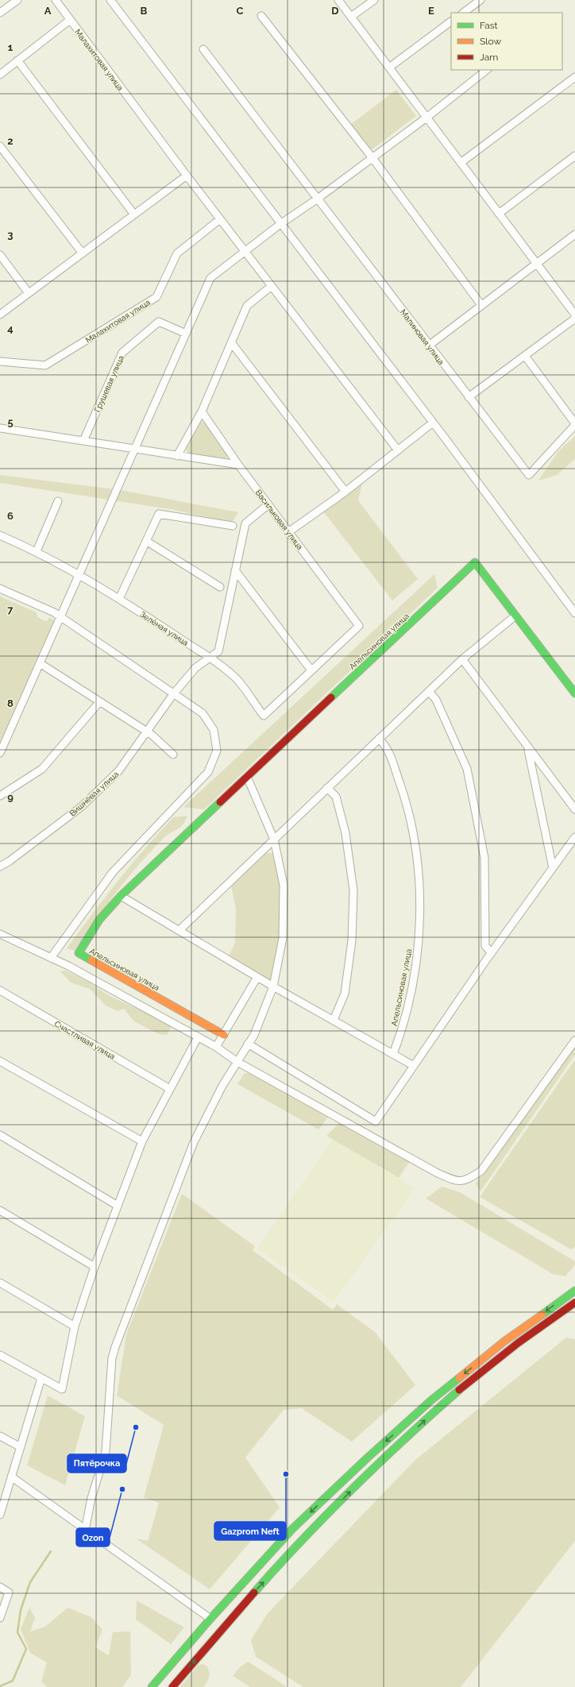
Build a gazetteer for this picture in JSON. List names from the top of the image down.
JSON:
{
  "streets": {
    "main road": ["Апельсиновая улица"],
    "street": [
      "Малахитовая улица",
      "Малиновая улица",
      "Грушевая улица",
      "Васильковая улица",
      "Зелёная улица",
      "Вишнёвая улица",
      "Счастливая улица"
    ]
  },
  "crossings": [
    ["Васильковая улица", "Вишнёвая улица"],
    ["Зелёная улица", "Вишнёвая улица"]
  ],
  "places": ["Пятёрочка", "Gazprom Neft", "Ozon"],
  "legend": ["Fast", "Slow", "Jam"],
  "grid": {
    "columns": [
      "A",
      "B",
      "C",
      "D",
      "E"
    ],
    "rows": [
      "1",
      "2",
      "3",
      "4",
      "5",
      "6",
      "7",
      "8",
      "9"
    ]
  }
}
